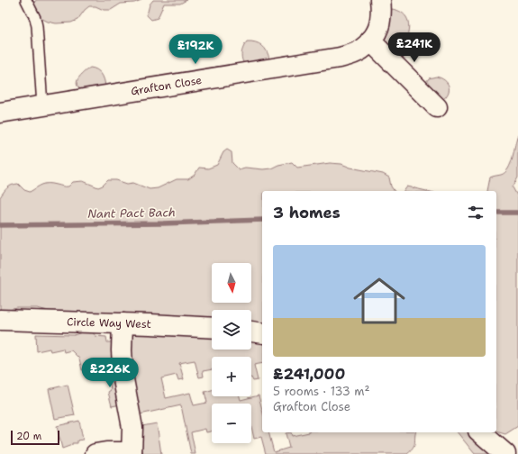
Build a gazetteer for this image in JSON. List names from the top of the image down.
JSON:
{
  "streets": {
    "street": ["Grafton Close", "Circle Way West"]
  },
  "water": ["Nant Pact Bach"],
  "scale_bar": "20 m",
  "north": "bottom",
  "page": {
    "price": ["£241K", "£192K", "£226K"],
    "heading": "3 homes",
    "list": [
      {
        "name": "£241,000",
        "note": "5 rooms · 133 m² · Grafton Close"
      }
    ],
    "map_buttons": ["+", "−"],
    "scale": "20 m"
  }
}
